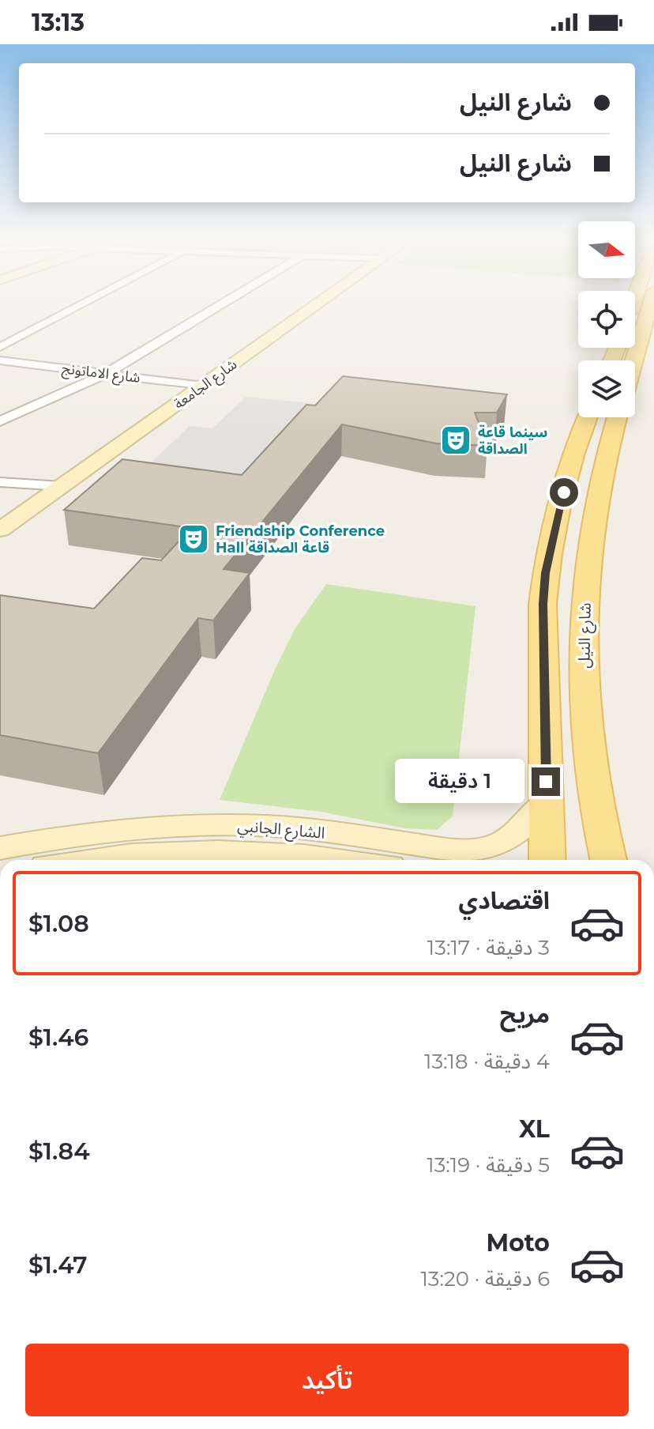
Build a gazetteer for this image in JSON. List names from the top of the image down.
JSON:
{
  "streets": {
    "main road": ["شارع الجامعة", "شارع النيل", "الشارع الجانبي"],
    "street": ["شارع الاماتونج"]
  },
  "crossings": [
    ["شارع الاماتونج", "شارع الجامعة"],
    ["شارع النيل", "الشارع الجانبي"]
  ],
  "places": {
    "theatre": ["سينما قاعة الصداقة", "Friendship Conference Hall قاعة الصداقة"]
  },
  "north": "right",
  "page": {
    "status": "13:13",
    "banner": ["شارع النيل", "شارع النيل"],
    "bubble": "1 دقيقة",
    "list": [
      {
        "name": "اقتصادي",
        "note": "3 دقيقة · 13:17",
        "value": "$1.08"
      },
      {
        "name": "مريح",
        "note": "4 دقيقة · 13:18",
        "value": "$1.46"
      },
      {
        "name": "XL",
        "note": "5 دقيقة · 13:19",
        "value": "$1.84"
      },
      {
        "name": "Moto",
        "note": "6 دقيقة · 13:20",
        "value": "$1.47"
      }
    ],
    "buttons": "تأكيد"
  }
}
